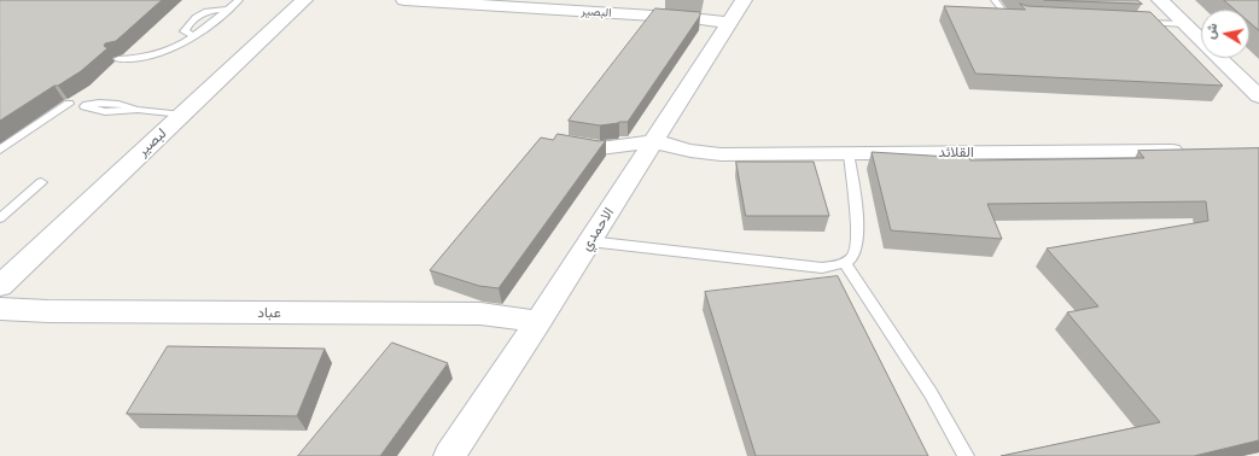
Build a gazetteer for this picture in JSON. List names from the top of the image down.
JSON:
{
  "streets": {
    "street": [
      "البصير",
      "لبصير",
      "القلائد",
      "الاحمدي",
      "عباد"
    ]
  },
  "crossings": [
    ["البصير", "الاحمدي"],
    ["القلائد", "الاحمدي"],
    ["الاحمدي", "عباد"]
  ],
  "north": "left"
}
